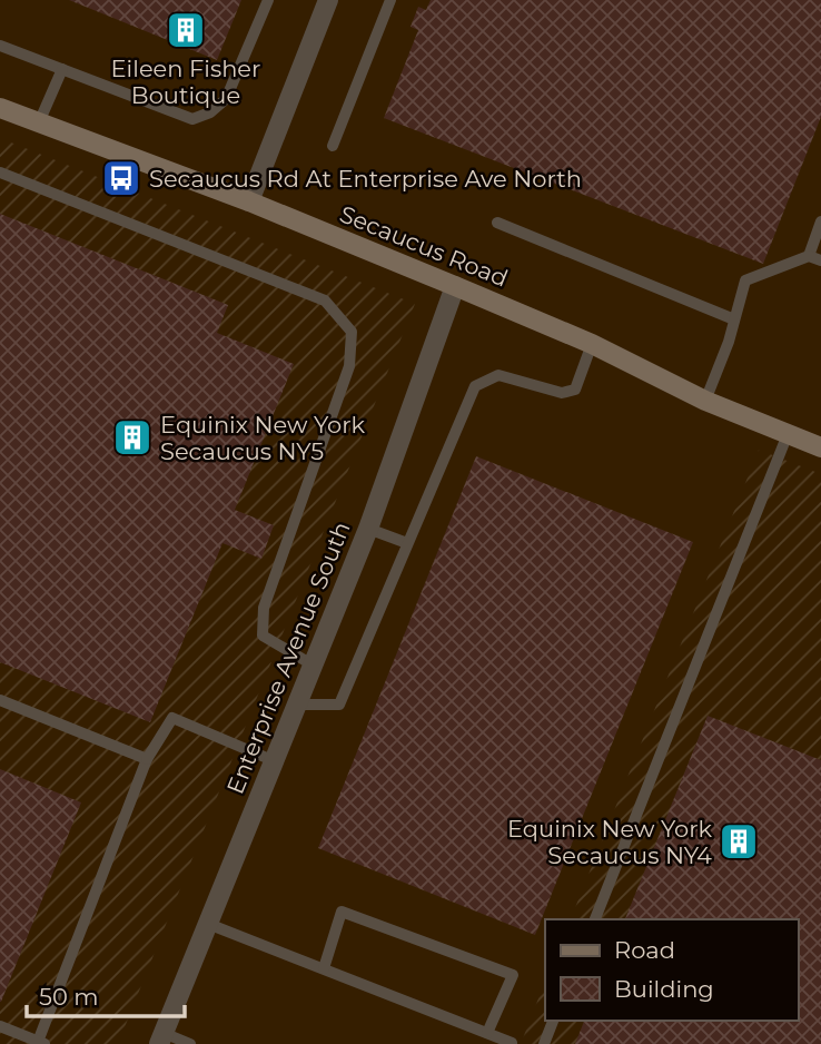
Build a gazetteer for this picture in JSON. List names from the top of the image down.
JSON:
{
  "streets": {
    "main road": ["Secaucus Road"],
    "street": ["Enterprise Avenue South"]
  },
  "crossings": [
    ["Secaucus Road", "Enterprise Avenue South"]
  ],
  "places": {
    "building": ["Eileen Fisher Boutique", "Equinix New York Secaucus NY5", "Equinix New York Secaucus NY4"],
    "bus stop": ["Secaucus Rd At Enterprise Ave North"]
  },
  "legend": ["Road", "Building"],
  "scale_bar": "50 m"
}
